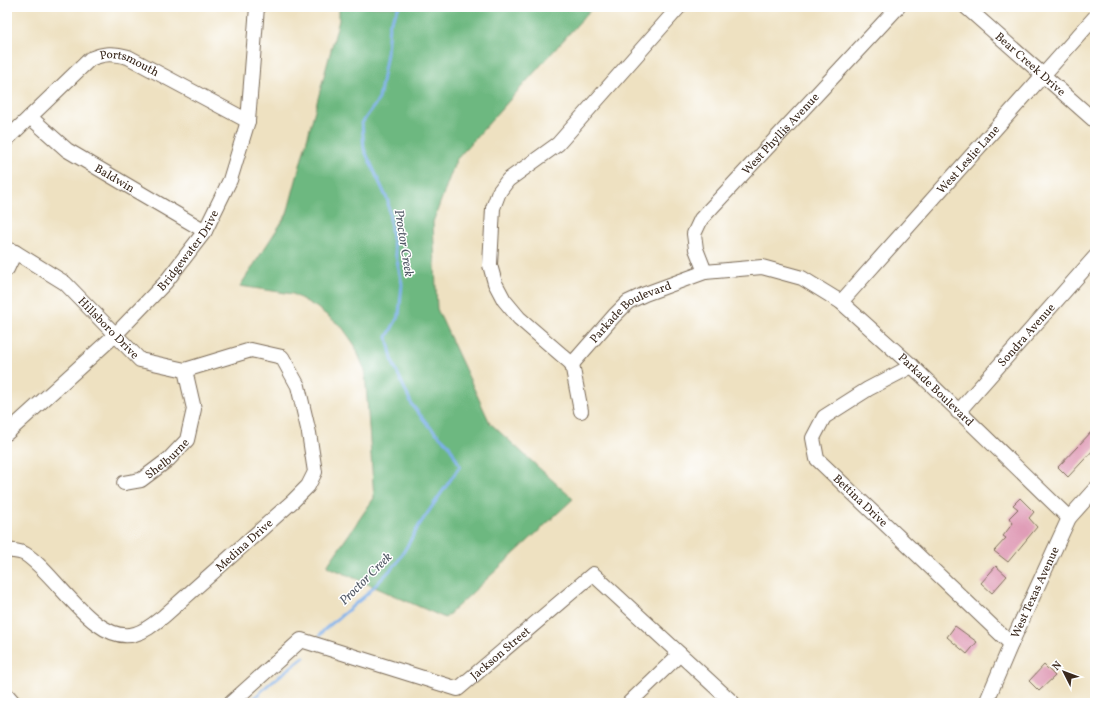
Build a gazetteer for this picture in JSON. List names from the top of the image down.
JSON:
{
  "streets": {
    "street": [
      "Bear Creek Drive",
      "Portsmouth",
      "West Phyllis Avenue",
      "West Leslie Lane",
      "Baldwin",
      "Bridgewater Drive",
      "Parkade Boulevard",
      "Hillsboro Drive",
      "Sondra Avenue",
      "Shelburne",
      "Bettina Drive",
      "Medina Drive",
      "West Texas Avenue",
      "Jackson Street"
    ]
  },
  "crossings": [
    ["Bear Creek Drive", "West Leslie Lane"],
    ["Portsmouth", "Baldwin"],
    ["Portsmouth", "Bridgewater Drive"],
    ["West Phyllis Avenue", "Parkade Boulevard"],
    ["West Leslie Lane", "Parkade Boulevard"],
    ["Baldwin", "Bridgewater Drive"],
    ["Bridgewater Drive", "Hillsboro Drive"],
    ["Parkade Boulevard", "Sondra Avenue"],
    ["Parkade Boulevard", "Bettina Drive"],
    ["Parkade Boulevard", "West Texas Avenue"],
    ["Hillsboro Drive", "Shelburne"],
    ["Hillsboro Drive", "Medina Drive"],
    ["Bettina Drive", "West Texas Avenue"]
  ],
  "water": ["Proctor Creek"],
  "north": "top left"
}
